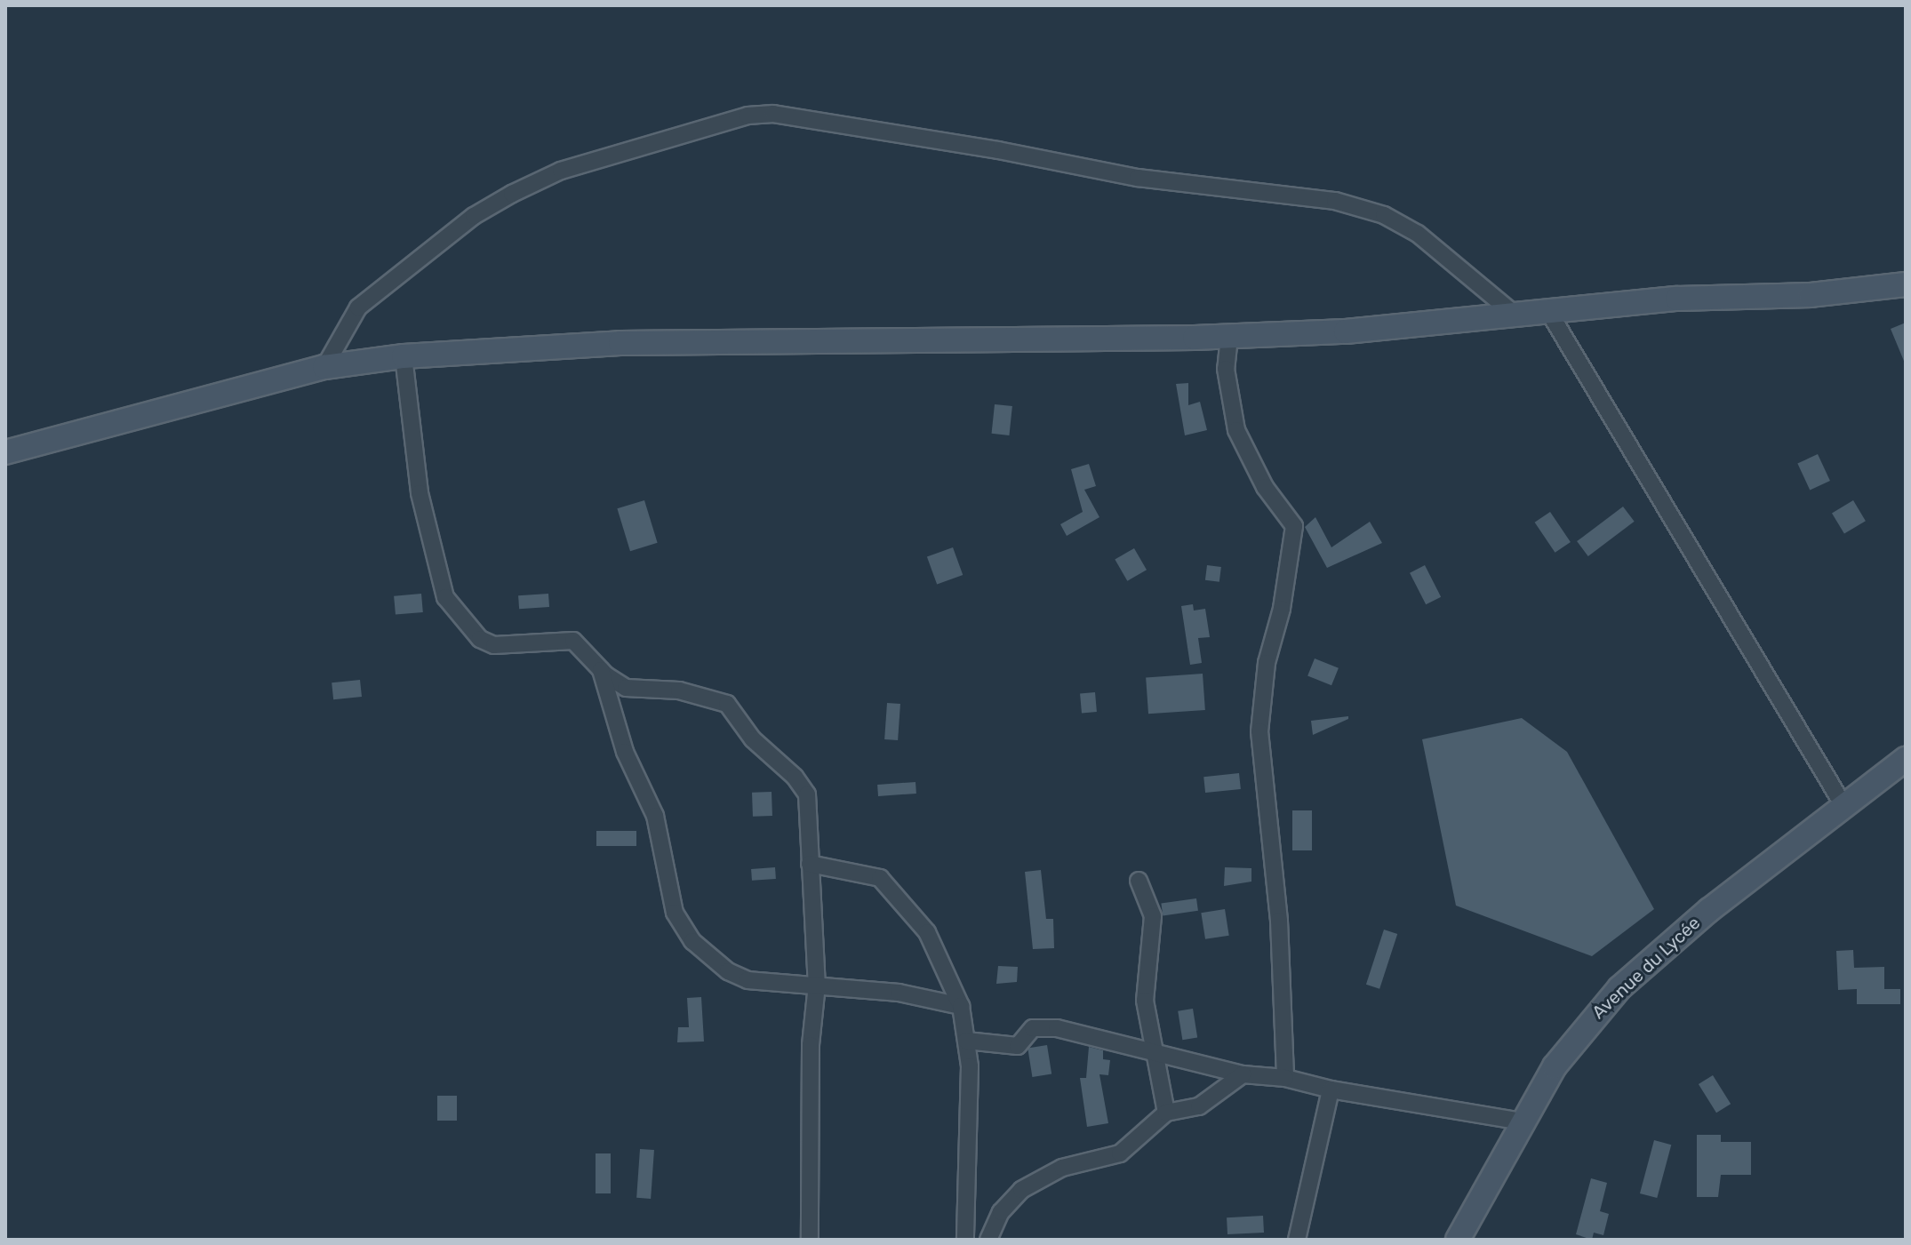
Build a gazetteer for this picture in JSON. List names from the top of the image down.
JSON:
{
  "streets": {
    "main road": ["Avenue du Lycée"]
  }
}
